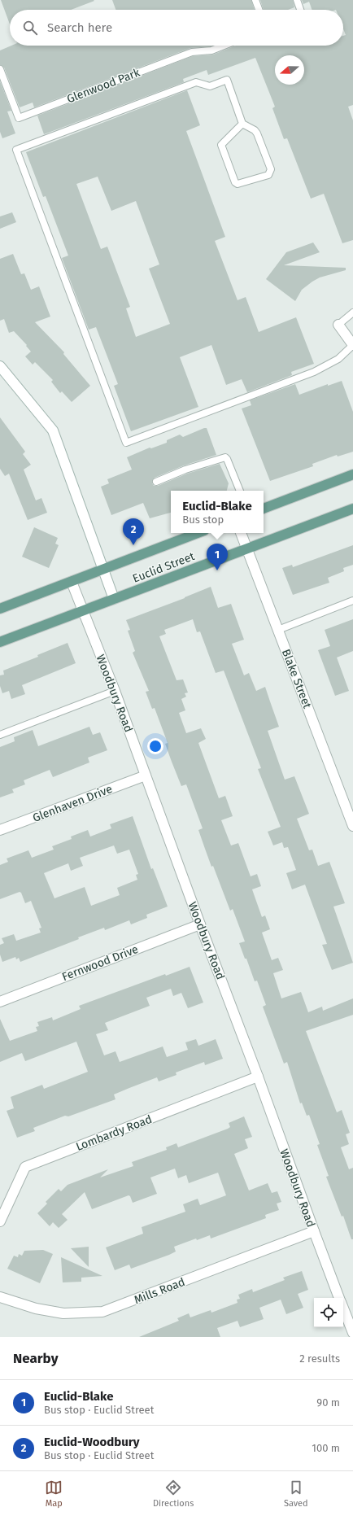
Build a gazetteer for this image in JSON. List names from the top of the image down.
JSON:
{
  "streets": {
    "main road": ["Euclid Street"],
    "street": [
      "Blake Street",
      "Woodbury Road",
      "Glenhaven Drive",
      "Fernwood Drive",
      "Lombardy Road",
      "Mills Road"
    ],
    "lane": ["Glenwood Park"]
  },
  "crossings": [
    ["Euclid Street", "Blake Street"],
    ["Euclid Street", "Woodbury Road"],
    ["Woodbury Road", "Glenhaven Drive"],
    ["Woodbury Road", "Fernwood Drive"],
    ["Woodbury Road", "Lombardy Road"],
    ["Woodbury Road", "Mills Road"]
  ],
  "north": "left",
  "page": {
    "search": "Search here",
    "popup": ["Euclid-Blake", "Bus stop"],
    "pins": ["2", "1"],
    "heading": ["Nearby", "2 results"],
    "list": [
      {
        "mark": "1",
        "name": "Euclid-Blake",
        "note": "Bus stop · Euclid Street",
        "value": "90 m"
      },
      {
        "mark": "2",
        "name": "Euclid-Woodbury",
        "note": "Bus stop · Euclid Street",
        "value": "100 m"
      }
    ],
    "nav": ["Map", "Directions", "Saved"]
  }
}
